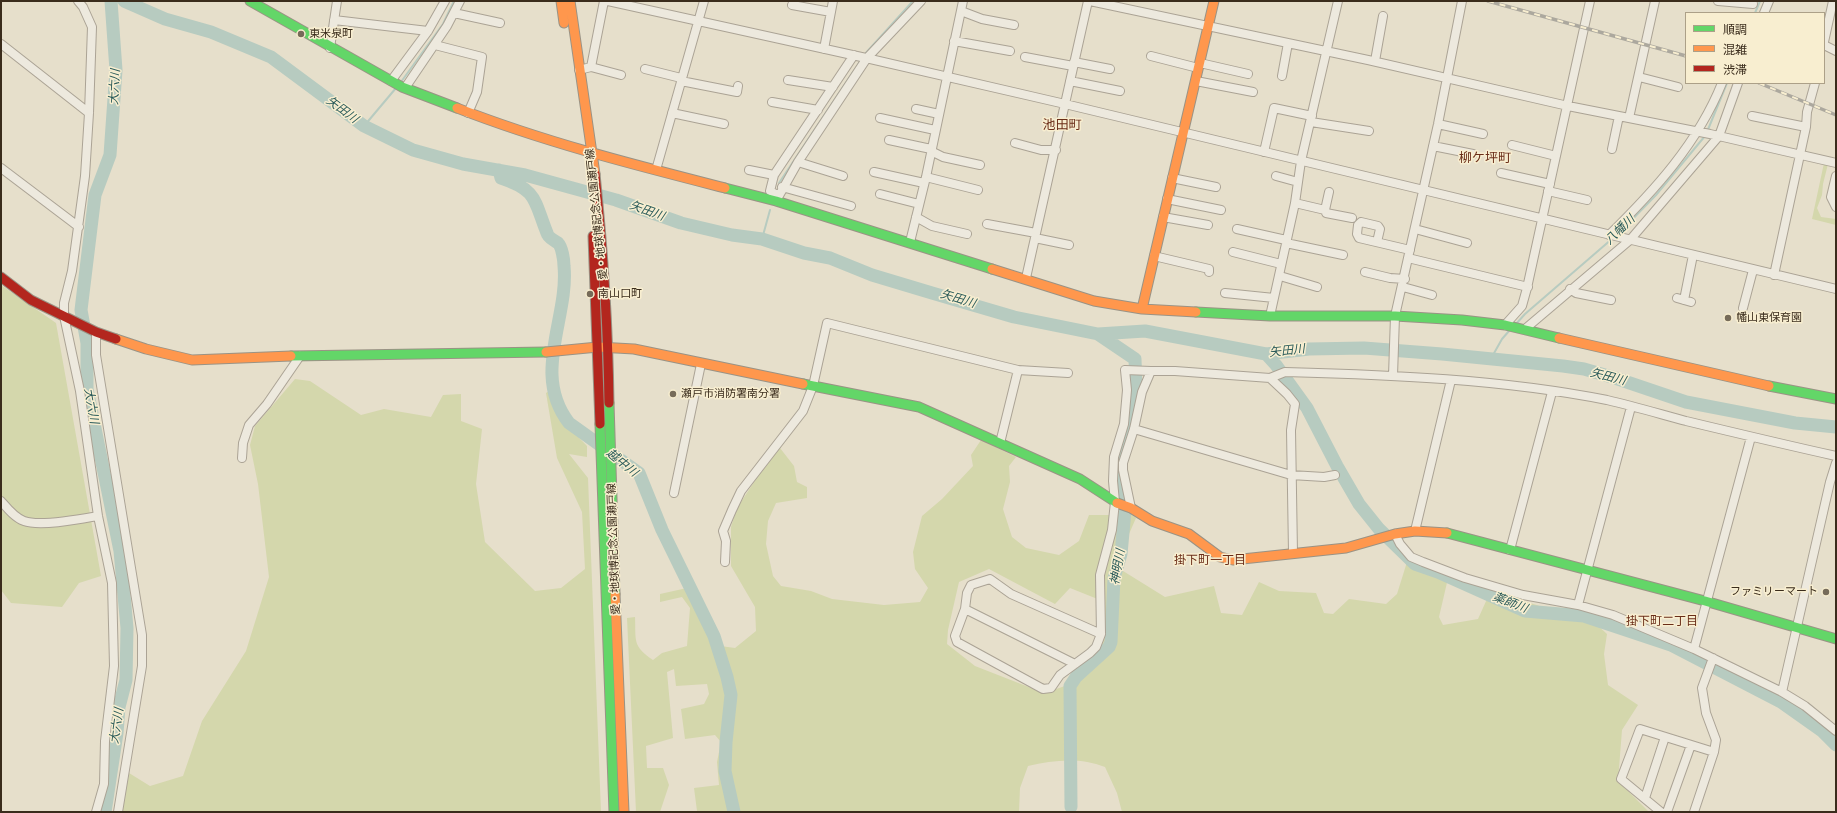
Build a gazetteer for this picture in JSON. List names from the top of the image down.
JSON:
{
  "streets": {
    "street": ["愛・地球博記念公園瀬戸線"]
  },
  "districts": [
    "池田町",
    "柳ケ坪町",
    "掛下町一丁目",
    "掛下町二丁目"
  ],
  "water": [
    "大六川",
    "矢田川",
    "八幡川",
    "越中川",
    "神明川",
    "薬師川"
  ],
  "places": [
    "東米泉町",
    "南山口町",
    "幡山東保育園",
    "瀬戸市消防署南分署",
    "ファミリーマート"
  ],
  "legend": ["順調", "混雑", "渋滞"]
}
